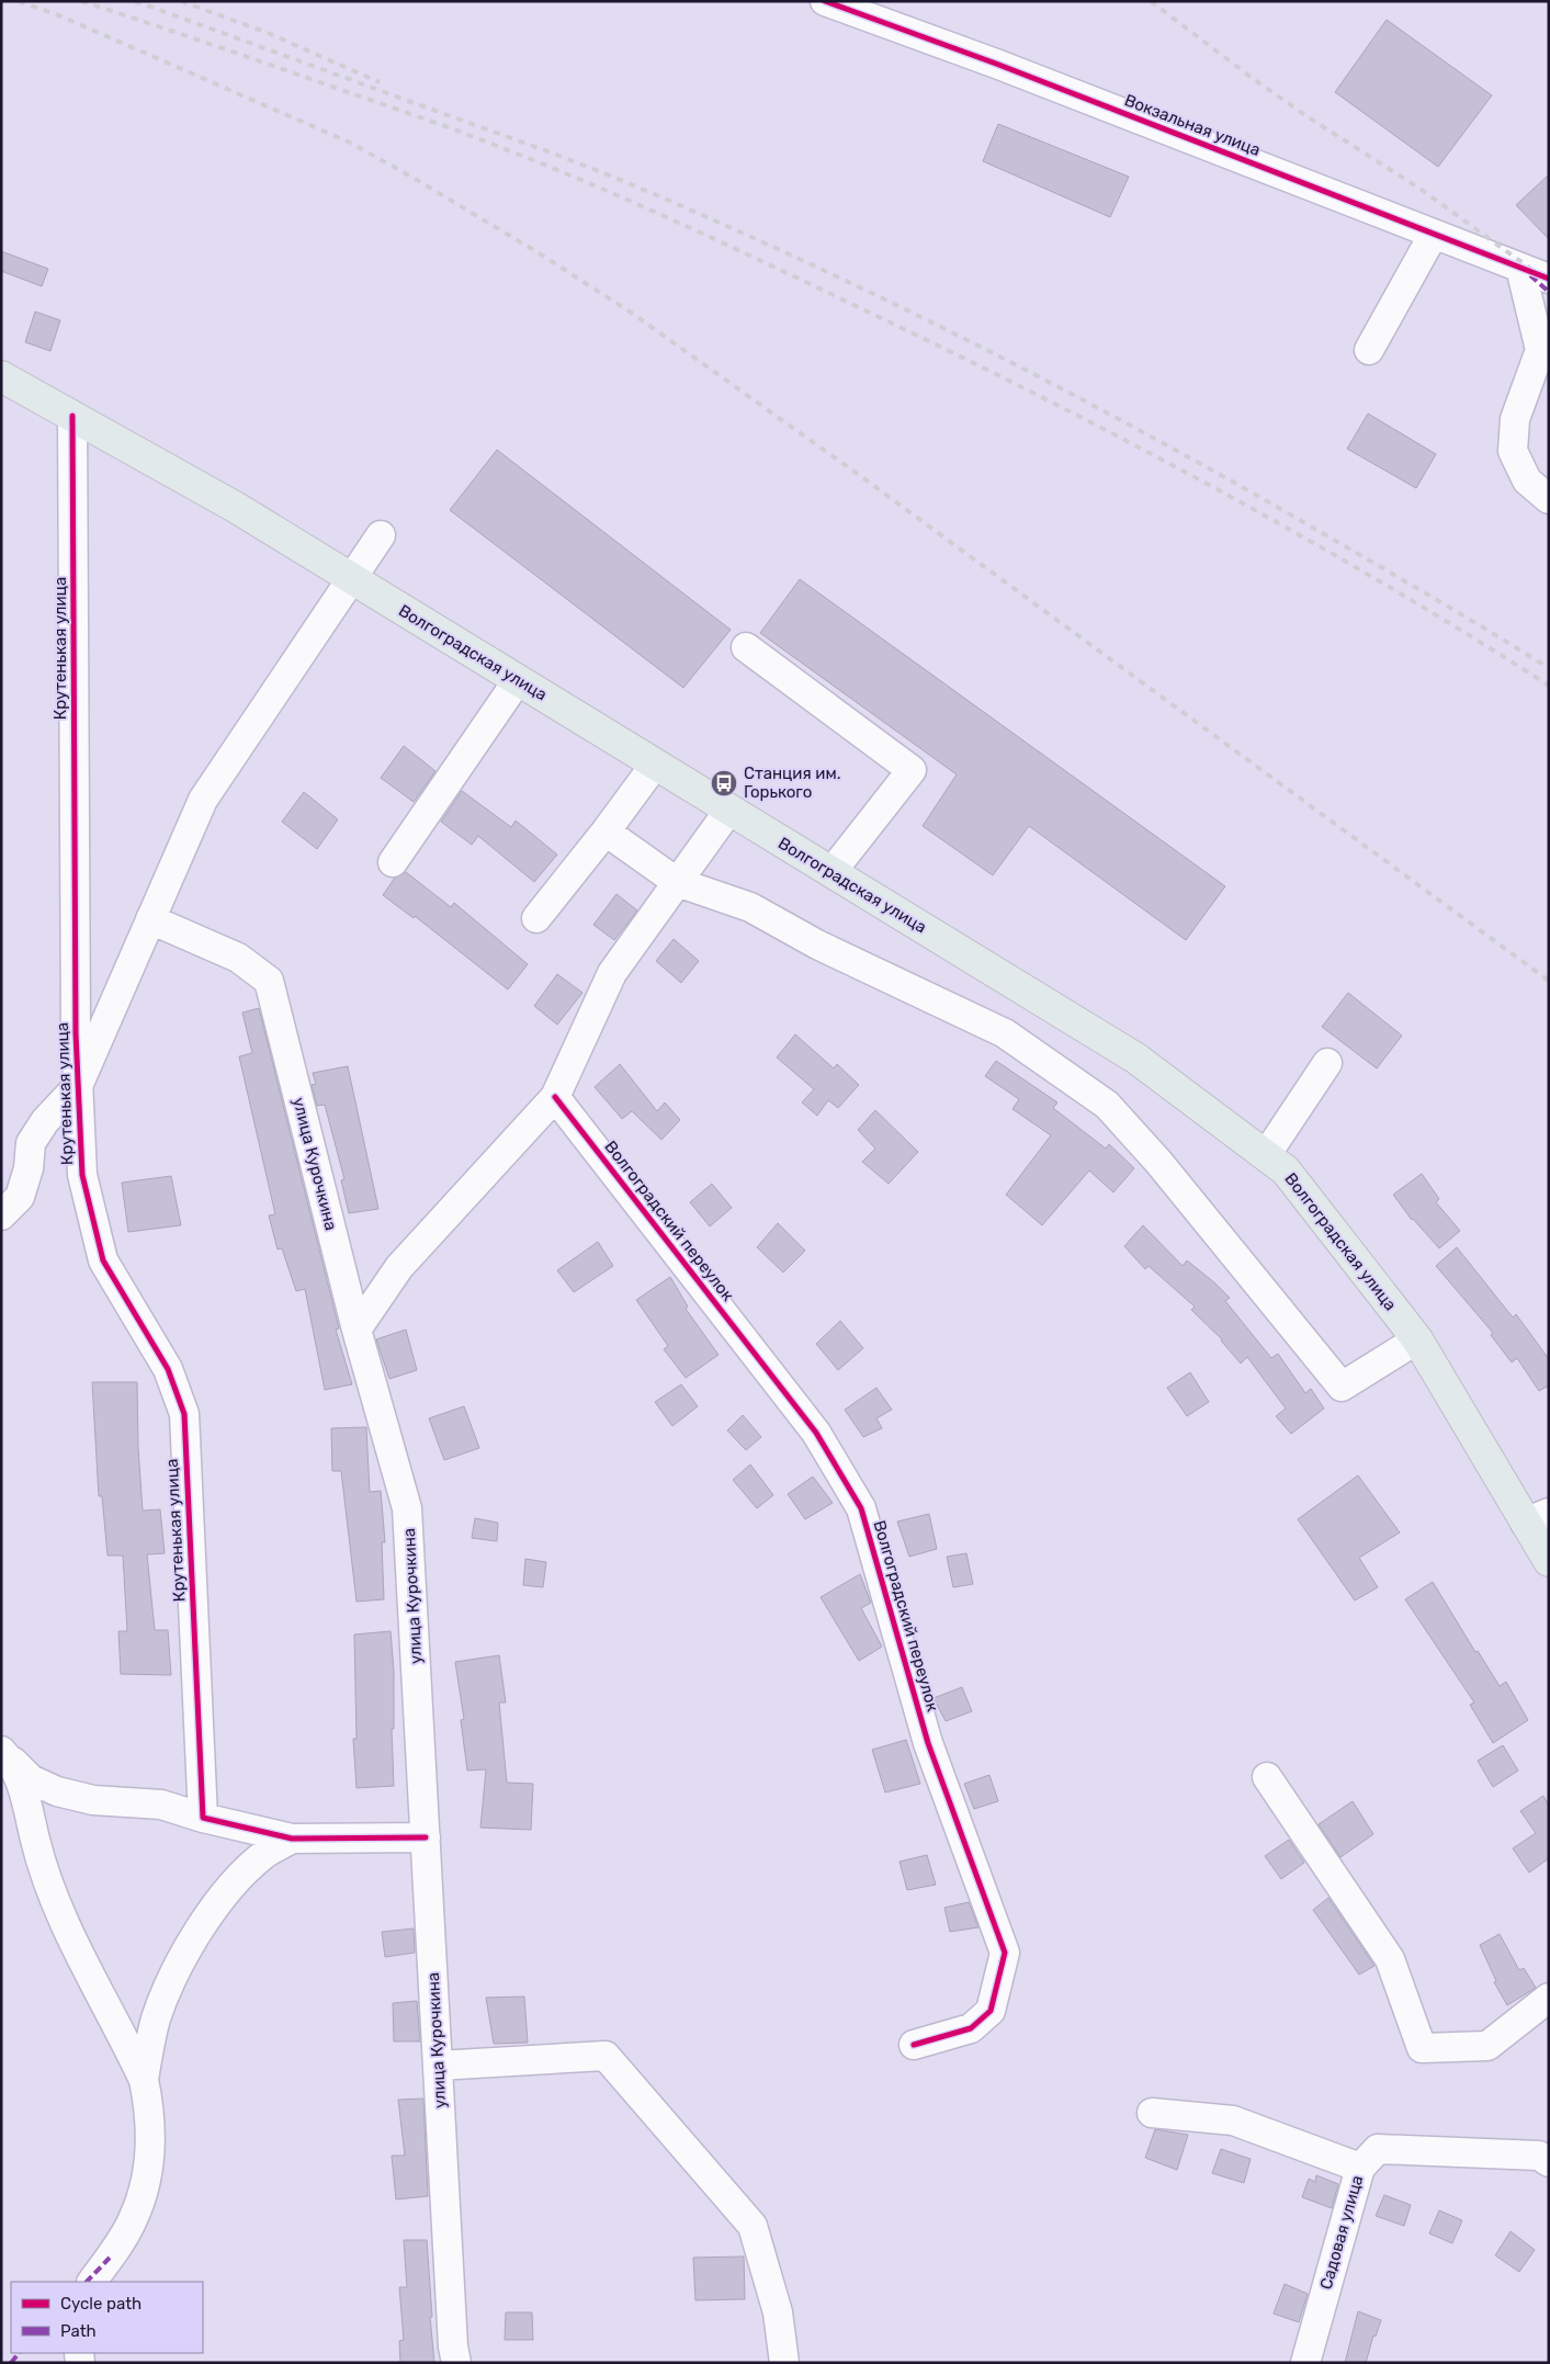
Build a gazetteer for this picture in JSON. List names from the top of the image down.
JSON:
{
  "streets": {
    "main road": ["Волгоградская улица"],
    "street": [
      "Вокзальная улица",
      "Крутенькая улица",
      "улица Курочкина",
      "Волгоградский переулок",
      "Садовая улица"
    ]
  },
  "crossings": [
    ["Крутенькая улица", "Волгоградская улица"]
  ],
  "places": {
    "bus stop": ["Станция им. Горького"]
  },
  "legend": ["Cycle path", "Path"]
}
